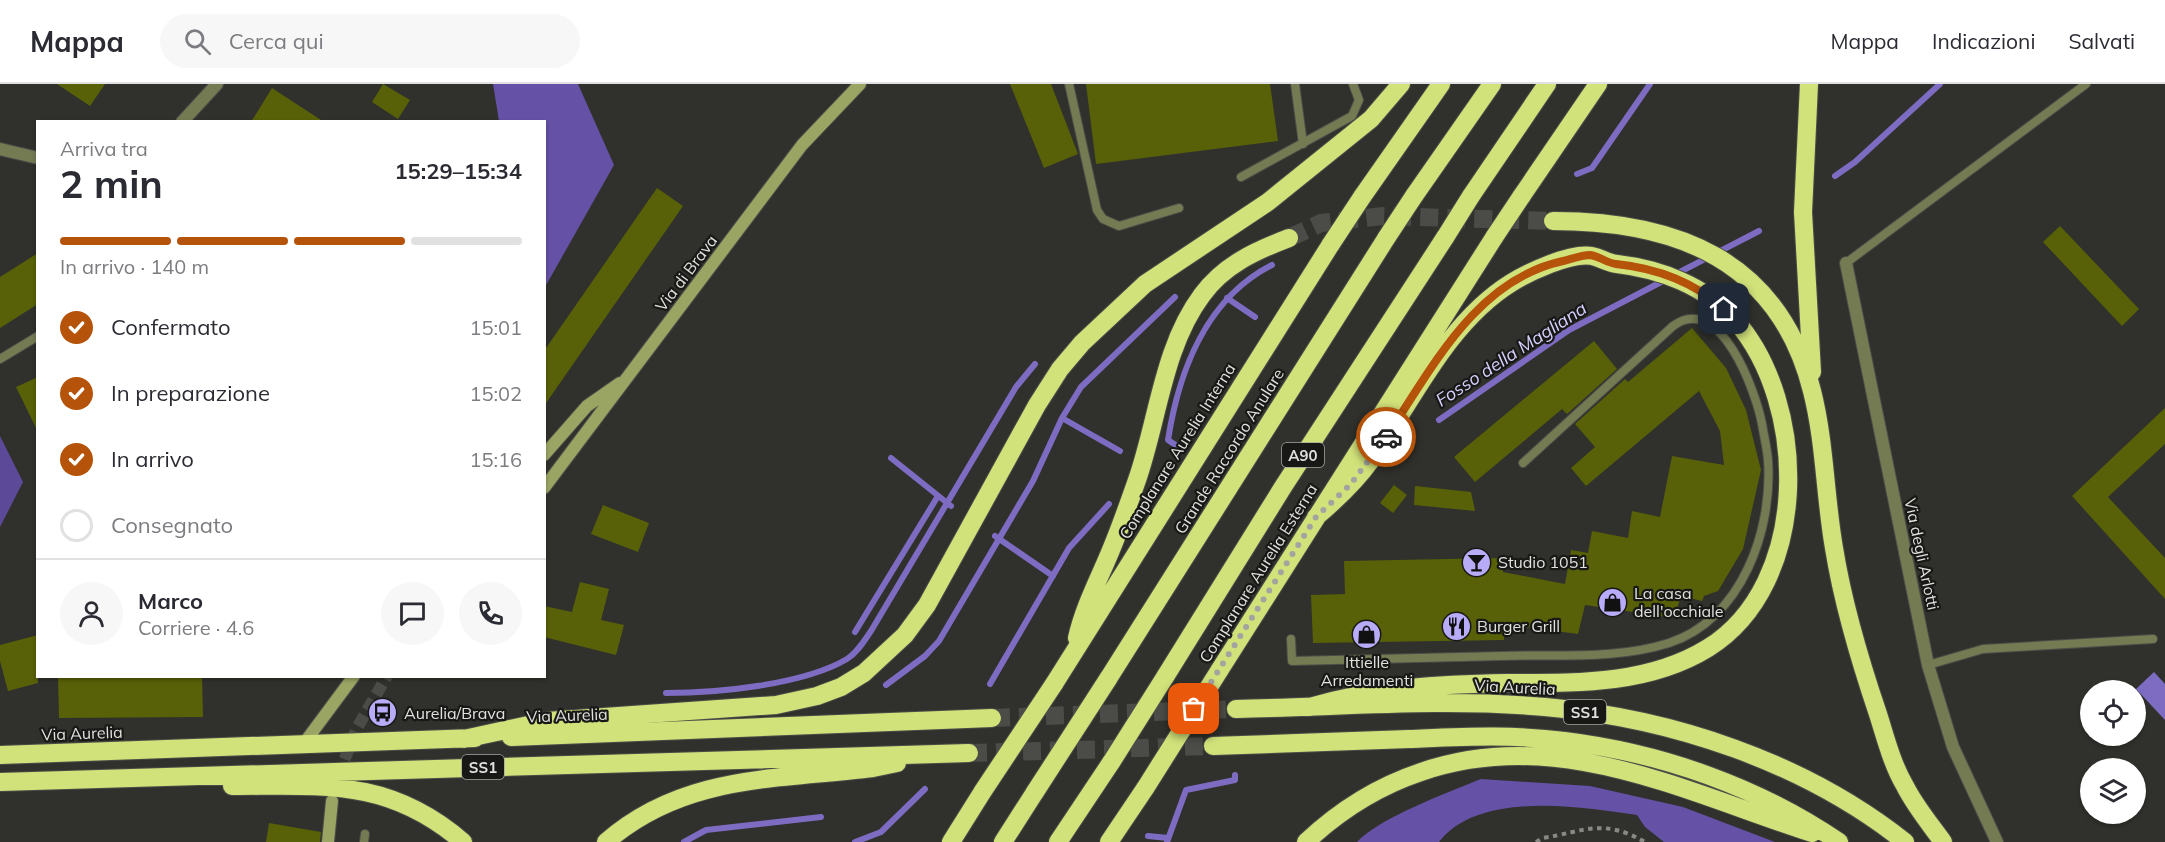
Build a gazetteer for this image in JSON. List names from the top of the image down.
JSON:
{
  "streets": {
    "highway": [
      "Complanare Aurelia Interna",
      "Grande Raccordo Anulare",
      "A90",
      "Complanare Aurelia Esterna",
      "Via Aurelia",
      "SS1"
    ],
    "street": ["Via di Brava", "Via degli Arlotti"]
  },
  "water": ["Fosso della Magliana"],
  "places": {
    "bar": ["Studio 1051"],
    "shop": ["La casa dell'occhiale", "Ittielle Arredamenti"],
    "restaurant": ["Burger Grill"],
    "bus stop": ["Aurelia/Brava"]
  },
  "page": {
    "header": "Mappa",
    "search": "Cerca qui",
    "nav": ["Mappa", "Indicazioni", "Salvati"],
    "heading": ["2 min", "Arriva tra", "15:29–15:34"],
    "panel": ["Marco", "Corriere · 4.6"],
    "bar": "In arrivo · 140 m",
    "list": [
      ["Confermato", "15:01"],
      ["In preparazione", "15:02"],
      ["In arrivo", "15:16"],
      "Consegnato"
    ]
  }
}
